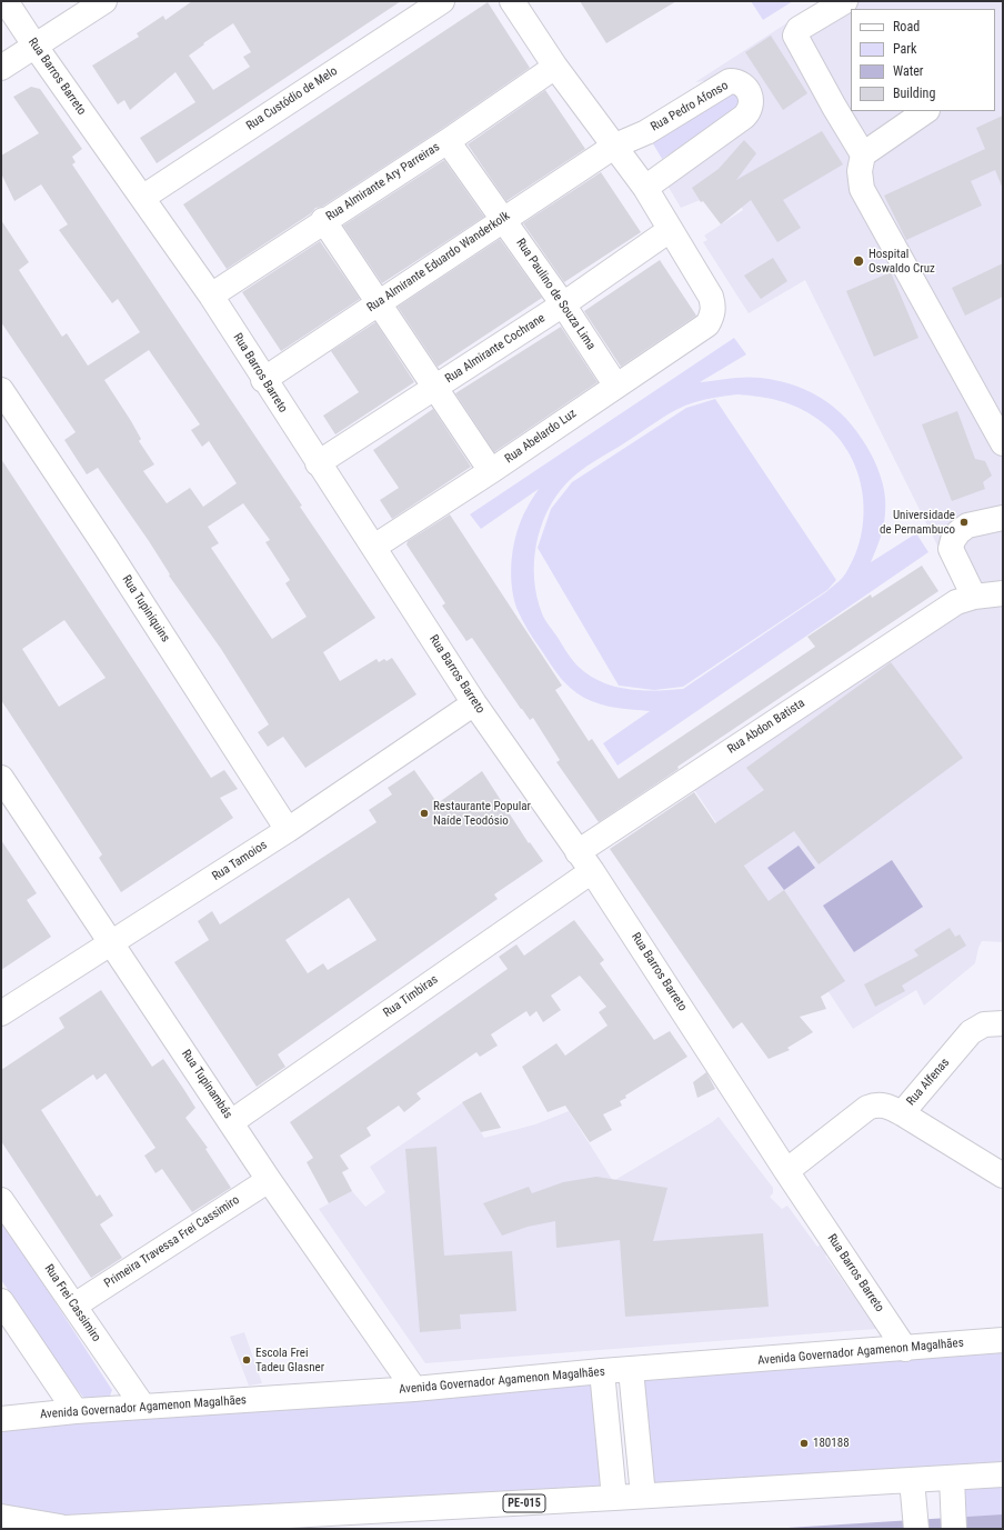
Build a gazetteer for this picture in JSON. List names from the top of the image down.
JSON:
{
  "streets": {
    "main road": [
      "Rua Barros Barreto",
      "Rua Custódio de Melo",
      "Rua Pedro Afonso",
      "Rua Almirante Ary Parreiras",
      "Rua Almirante Eduardo Wanderkolk",
      "Rua Paulino de Souza Lima",
      "Rua Almirante Cochrane",
      "Rua Abelardo Luz",
      "Rua Tupiniquins",
      "Rua Abdon Batista",
      "Rua Tamoios",
      "Rua Timbiras",
      "Rua Alfenas",
      "Rua Tupinambás",
      "Primeira Travessa Frei Cassimiro",
      "Rua Frei Cassimiro",
      "Avenida Governador Agamenon Magalhães",
      "PE-015"
    ]
  },
  "crossings": [
    ["Rua Barros Barreto", "Rua Custódio de Melo"],
    ["Rua Barros Barreto", "Rua Almirante Ary Parreiras"],
    ["Rua Barros Barreto", "Rua Almirante Eduardo Wanderkolk"],
    ["Rua Barros Barreto", "Rua Almirante Cochrane"],
    ["Rua Barros Barreto", "Rua Abelardo Luz"],
    ["Rua Barros Barreto", "Rua Abdon Batista"],
    ["Rua Barros Barreto", "Rua Tamoios"],
    ["Rua Barros Barreto", "Rua Timbiras"],
    ["Rua Barros Barreto", "Rua Alfenas"],
    ["Rua Barros Barreto", "Avenida Governador Agamenon Magalhães"],
    ["Rua Pedro Afonso", "Rua Almirante Eduardo Wanderkolk"],
    ["Rua Almirante Ary Parreiras", "Rua Paulino de Souza Lima"],
    ["Rua Almirante Eduardo Wanderkolk", "Rua Paulino de Souza Lima"],
    ["Rua Paulino de Souza Lima", "Rua Almirante Cochrane"],
    ["Rua Paulino de Souza Lima", "Rua Abelardo Luz"],
    ["Rua Almirante Cochrane", "Rua Abelardo Luz"],
    ["Rua Tupiniquins", "Rua Tamoios"],
    ["Rua Tamoios", "Rua Tupinambás"],
    ["Rua Timbiras", "Rua Tupinambás"],
    ["Rua Tupinambás", "Primeira Travessa Frei Cassimiro"],
    ["Rua Tupinambás", "Avenida Governador Agamenon Magalhães"],
    ["Primeira Travessa Frei Cassimiro", "Rua Frei Cassimiro"],
    ["Rua Frei Cassimiro", "Avenida Governador Agamenon Magalhães"]
  ],
  "places": [
    "Hospital Oswaldo Cruz",
    "Universidade de Pernambuco",
    "Restaurante Popular Naíde Teodósio",
    "Escola Frei Tadeu Glasner",
    "180188"
  ],
  "legend": [
    "Road",
    "Park",
    "Water",
    "Building"
  ]
}
